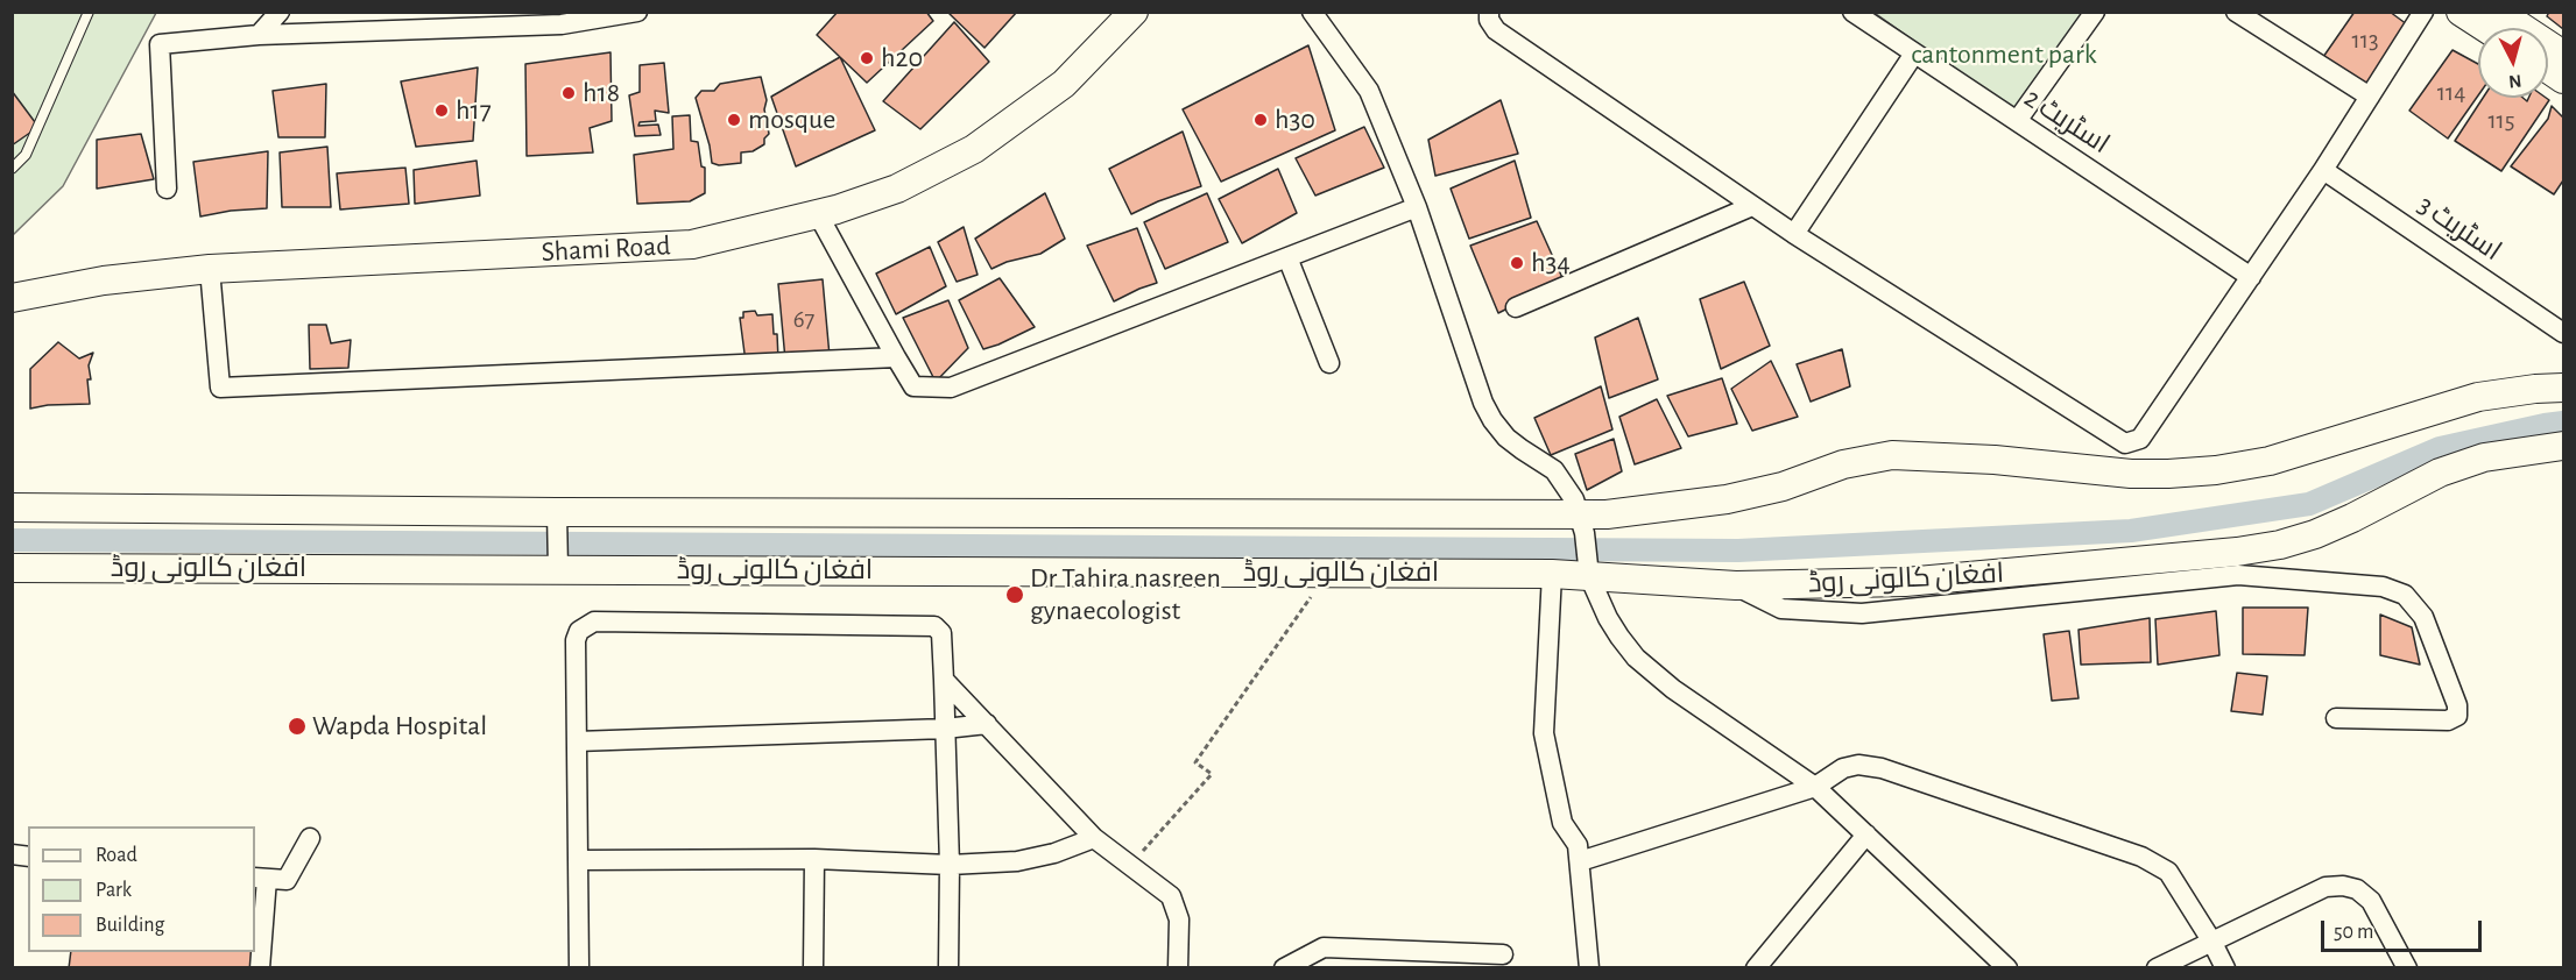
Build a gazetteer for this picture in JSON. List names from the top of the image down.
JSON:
{
  "streets": {
    "main road": ["Shami Road", "افغان کالونی روڈ"],
    "street": ["اسٹریٹ 2", "اسٹریٹ 3"]
  },
  "parks": ["cantonment park"],
  "places": [
    "h20",
    "h18",
    "h17",
    "mosque",
    "h30",
    "h34",
    "Dr Tahira nasreen gynaecologist",
    "Wapda Hospital"
  ],
  "house_numbers": [
    "113",
    "114",
    "115",
    "67"
  ],
  "legend": ["Road", "Park", "Building"],
  "scale_bar": "50 m",
  "north": "bottom"
}
